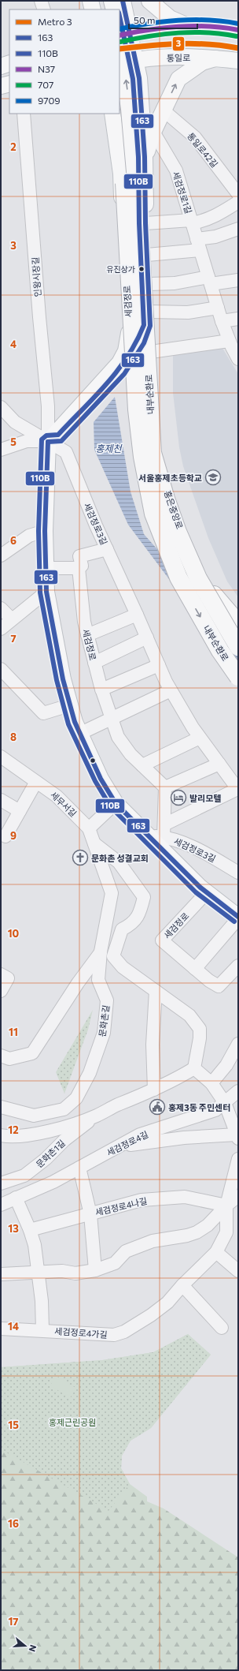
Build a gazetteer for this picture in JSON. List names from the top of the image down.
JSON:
{
  "streets": {
    "highway": ["내부순환로"],
    "main road": ["통일로", "세검정로"],
    "street": [
      "통일로42길",
      "세검정로1길",
      "인왕시장길",
      "홍은중앙로",
      "세검정로3길",
      "세무서길",
      "문화촌길",
      "세검정로4길",
      "문화촌1길",
      "세검정로4나길",
      "세검정로4가길"
    ]
  },
  "crossings": [
    ["통일로", "세검정로"],
    ["세검정로1길", "세검정로"],
    ["인왕시장길", "세검정로"],
    ["인왕시장길", "세검정로3길"],
    ["세검정로", "내부순환로"],
    ["세검정로", "홍은중앙로"],
    ["세검정로", "세검정로3길"],
    ["세무서길", "문화촌길"],
    ["세검정로4길", "세검정로4나길"],
    ["세검정로4나길", "세검정로4가길"]
  ],
  "water": ["홍제천"],
  "parks": ["홍제근린공원"],
  "places": {
    "other": ["유진상가"],
    "school or university": ["서울홍제초등학교"],
    "hotel": ["발리모텔"],
    "church": ["문화촌 성결교회"],
    "public building": ["홍제3동 주민센터"]
  },
  "lines": [
    "transit line 163",
    "transit line 110B",
    "transit line 9709",
    "transit line N37",
    "transit line 707",
    "metro line 3"
  ],
  "legend": [
    "Metro 3",
    "163",
    "110B",
    "N37",
    "707",
    "9709"
  ],
  "scale_bar": "50 m",
  "north": "right",
  "grid": {
    "rows": [
      "2",
      "3",
      "4",
      "5",
      "6",
      "7",
      "8",
      "9",
      "10",
      "11",
      "12",
      "13",
      "14",
      "15",
      "16",
      "17"
    ]
  }
}
